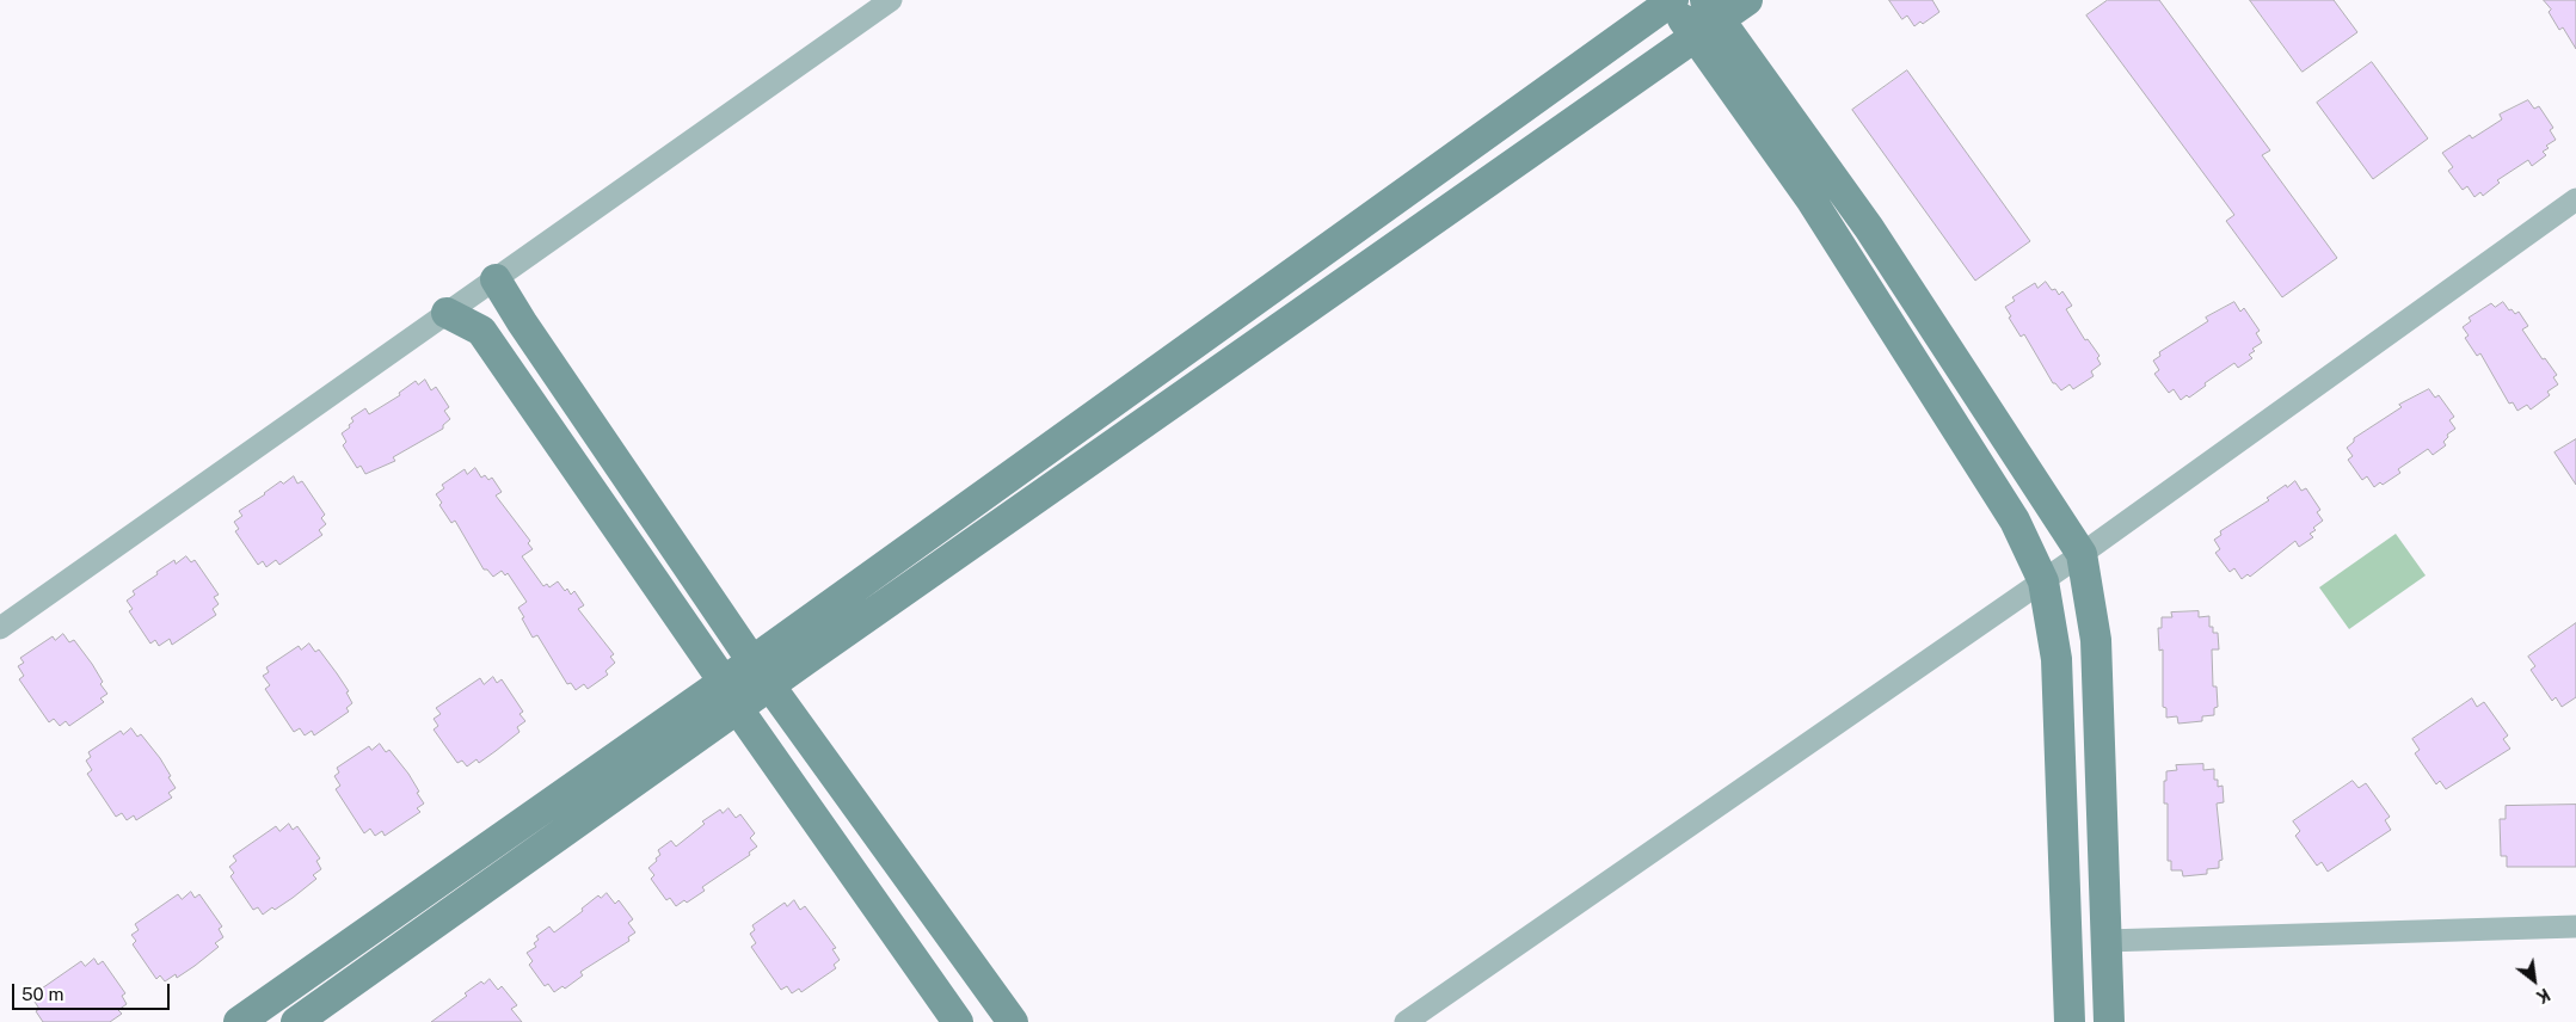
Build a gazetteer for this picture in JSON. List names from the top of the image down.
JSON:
{
  "scale_bar": "50 m",
  "north": "bottom right"
}
